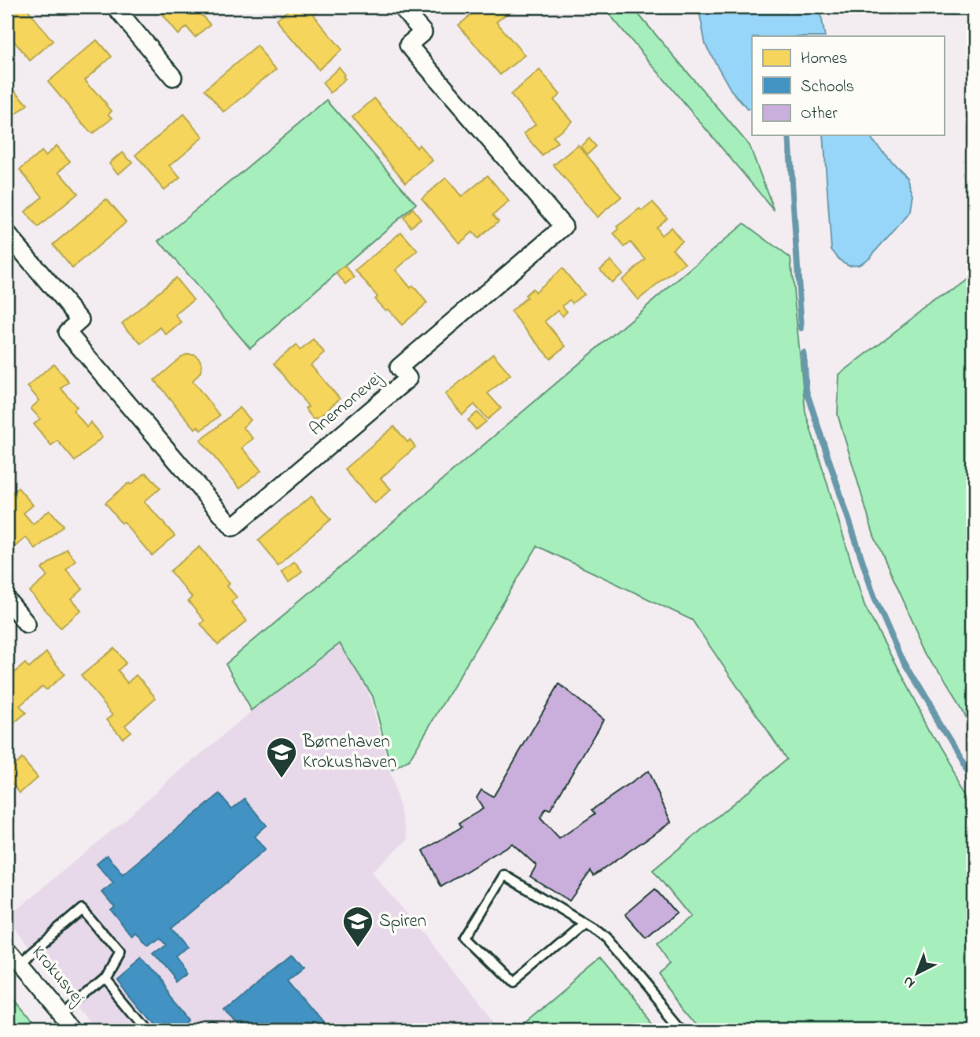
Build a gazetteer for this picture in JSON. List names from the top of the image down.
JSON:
{
  "streets": {
    "street": ["Anemonevej", "Krokusvej"]
  },
  "places": {
    "school or university": ["Børnehaven Krokushaven", "Spiren"]
  },
  "legend": ["Homes", "Schools", "Other"],
  "north": "bottom left"
}
